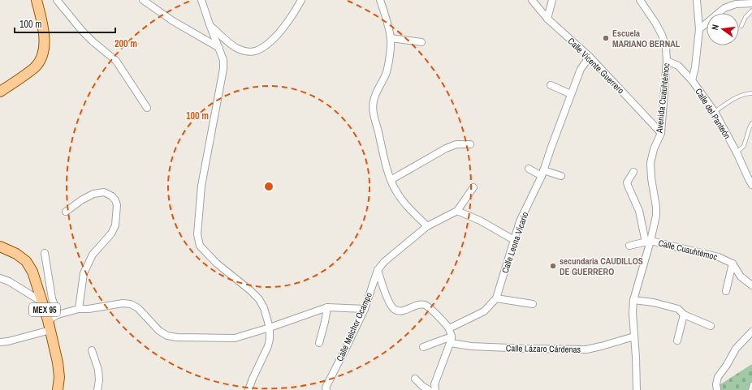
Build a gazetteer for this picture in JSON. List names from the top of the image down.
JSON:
{
  "streets": {
    "main road": ["MEX 95"],
    "street": [
      "Calle Vicente Guerrero",
      "Avenida Cuauhtémoc",
      "Calle del Panteón",
      "Calle Leona Vicario",
      "Calle Cuauhtémoc",
      "Calle Melchor Ocampo",
      "Calle Lázaro Cárdenas"
    ]
  },
  "crossings": [
    ["Calle Vicente Guerrero", "Avenida Cuauhtémoc"],
    ["Calle Vicente Guerrero", "Calle Leona Vicario"],
    ["Avenida Cuauhtémoc", "Calle Cuauhtémoc"],
    ["Avenida Cuauhtémoc", "Calle Lázaro Cárdenas"]
  ],
  "places": ["Escuela MARIANO BERNAL", "secundaria CAUDILLOS DE GUERRERO"],
  "scale_bar": "100 m",
  "north": "left",
  "rings": ["200 m", "100 m"]
}
